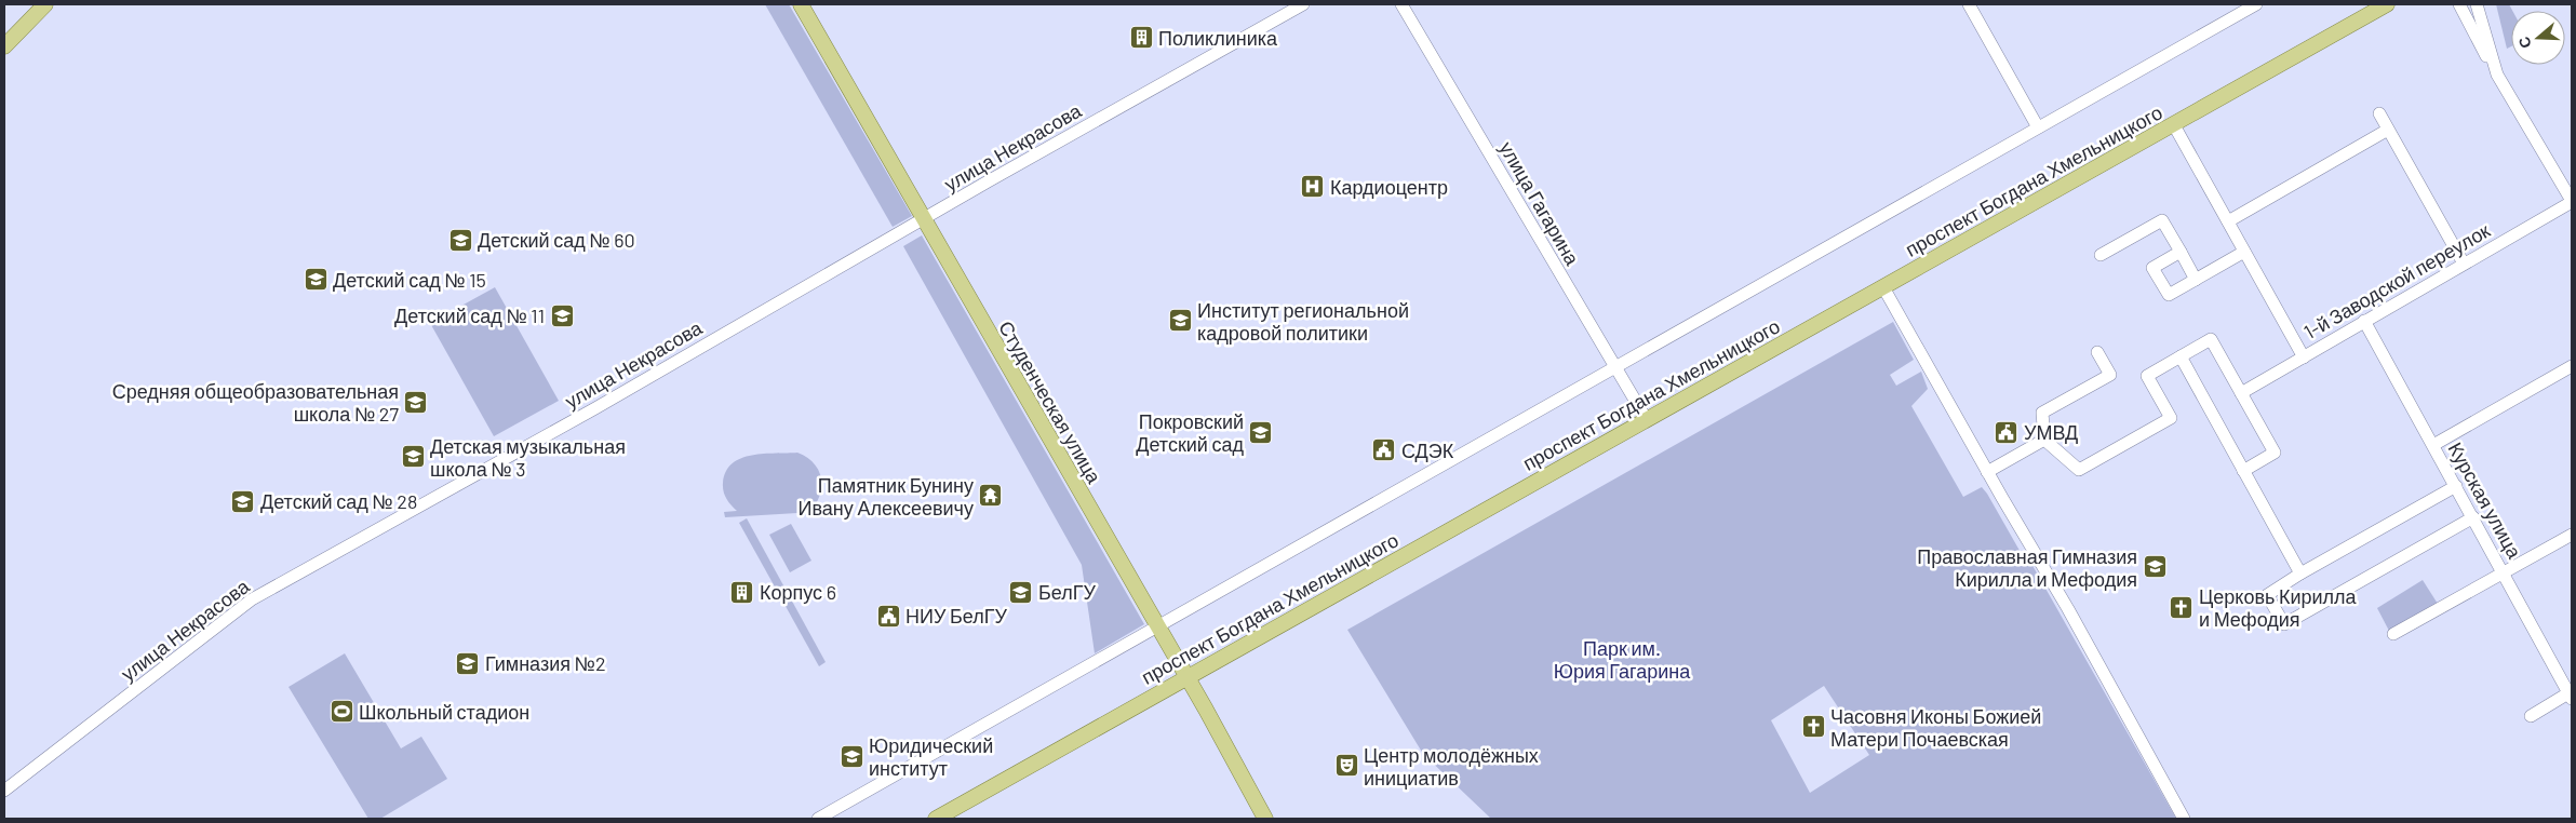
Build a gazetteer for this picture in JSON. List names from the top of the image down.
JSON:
{
  "streets": {
    "main road": ["проспект Богдана Хмельницкого", "Студенческая улица"],
    "street": [
      "улица Некрасова",
      "улица Гагарина",
      "1-й Заводской переулок",
      "Курская улица"
    ]
  },
  "crossings": [
    ["улица Некрасова", "Студенческая улица"],
    ["проспект Богдана Хмельницкого", "улица Гагарина"],
    ["проспект Богдана Хмельницкого", "Студенческая улица"],
    ["1-й Заводской переулок", "Курская улица"]
  ],
  "parks": ["Парк им. Юрия Гагарина"],
  "places": {
    "building": ["Поликлиника", "Корпус 6"],
    "hospital": ["Кардиоцентр"],
    "school or university": [
      "Детский сад № 60",
      "Детский сад № 15",
      "Детский сад № 11",
      "Институт региональной кадровой политики",
      "Средняя общеобразовательная школа № 27",
      "Покровский Детский сад",
      "Детская музыкальная школа № 3",
      "Детский сад № 28",
      "Православная Гимназия Кирилла и Мефодия",
      "БелГУ",
      "Гимназия №2",
      "Юридический институт"
    ],
    "public building": ["УМВД", "СДЭК", "НИУ БелГУ"],
    "temple": ["Памятник Бунину Ивану Алексеевичу"],
    "church": ["Церковь Кирилла и Мефодия", "Часовня Иконы Божией Матери Почаевская"],
    "sports": ["Школьный стадион"],
    "theatre": ["Центр молодёжных инициатив"]
  },
  "north": "left"
}
